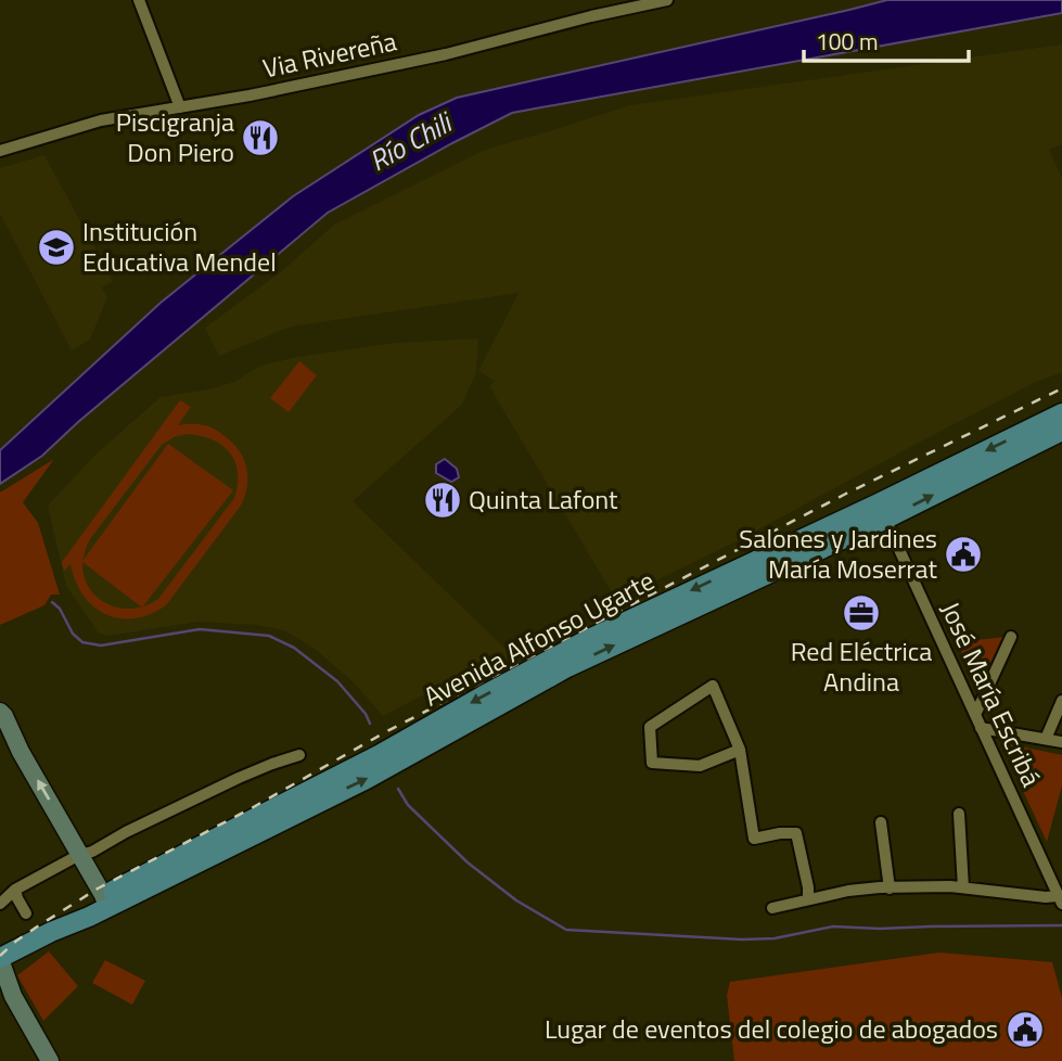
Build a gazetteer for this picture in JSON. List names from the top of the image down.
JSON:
{
  "streets": {
    "main road": ["Avenida Alfonso Ugarte"],
    "street": ["Via Rivereña", "José María Escribá"]
  },
  "crossings": [
    ["Avenida Alfonso Ugarte", "José María Escribá"]
  ],
  "water": ["Río Chili"],
  "places": {
    "restaurant": ["Piscigranja Don Piero", "Quinta Lafont"],
    "school or university": ["Institución Educativa Mendel"],
    "public building": ["Salones y Jardines María Moserrat", "Lugar de eventos del colegio de abogados"],
    "office": ["Red Eléctrica Andina"]
  },
  "scale_bar": "100 m"
}
